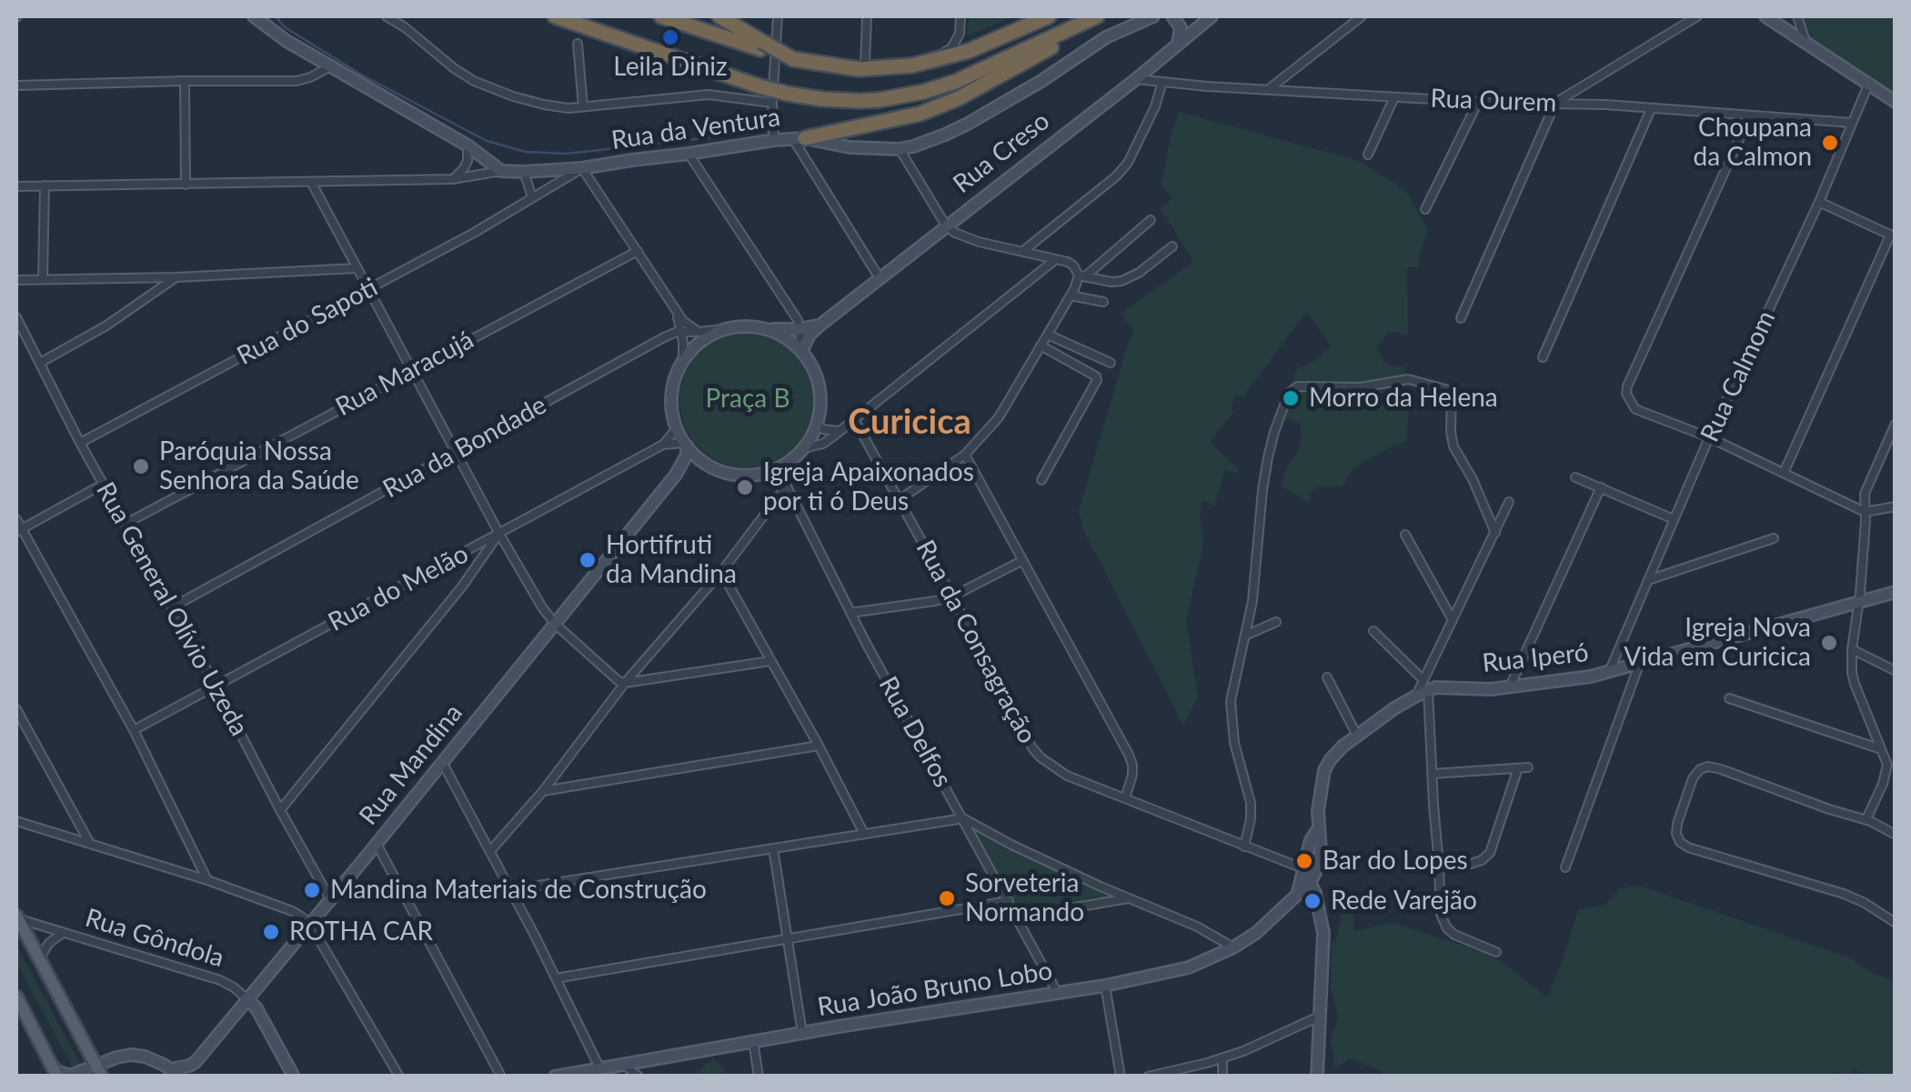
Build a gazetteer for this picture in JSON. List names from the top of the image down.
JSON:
{
  "streets": {
    "street": [
      "Rua Ourem",
      "Rua da Ventura",
      "Rua Creso",
      "Rua do Sapoti",
      "Rua Maracujá",
      "Rua Calmom",
      "Rua da Bondade",
      "Rua do Melão",
      "Rua General Olívio Uzeda",
      "Rua da Consagração",
      "Rua Iperó",
      "Rua Delfos",
      "Rua Mandina",
      "Rua Gôndola",
      "Rua João Bruno Lobo"
    ]
  },
  "crossings": [
    ["Rua Ourem", "Rua Creso"],
    ["Rua Ourem", "Rua Calmom"],
    ["Rua da Ventura", "Rua do Sapoti"],
    ["Rua Creso", "Rua da Bondade"],
    ["Rua Creso", "Rua do Melão"],
    ["Rua Creso", "Rua Delfos"],
    ["Rua Creso", "Rua Mandina"],
    ["Rua do Sapoti", "Rua General Olívio Uzeda"],
    ["Rua Maracujá", "Rua General Olívio Uzeda"],
    ["Rua Calmom", "Rua Iperó"],
    ["Rua da Bondade", "Rua do Melão"],
    ["Rua da Bondade", "Rua General Olívio Uzeda"],
    ["Rua da Bondade", "Rua Delfos"],
    ["Rua da Bondade", "Rua Mandina"],
    ["Rua do Melão", "Rua General Olívio Uzeda"],
    ["Rua do Melão", "Rua Delfos"],
    ["Rua do Melão", "Rua Mandina"],
    ["Rua General Olívio Uzeda", "Rua Mandina"],
    ["Rua Delfos", "Rua Mandina"],
    ["Rua Delfos", "Rua João Bruno Lobo"],
    ["Rua Mandina", "Rua Gôndola"]
  ],
  "districts": ["Curicica"],
  "parks": ["Praça B"],
  "places": [
    "Leila Diniz",
    "Choupana da Calmon",
    "Morro da Helena",
    "Paróquia Nossa Senhora da Saúde",
    "Igreja Apaixonados por ti ó Deus",
    "Hortifruti da Mandina",
    "Igreja Nova Vida em Curicica",
    "Bar do Lopes",
    "Mandina Materiais de Construção",
    "Sorveteria Normando",
    "Rede Varejão",
    "ROTHA CAR"
  ]
}
